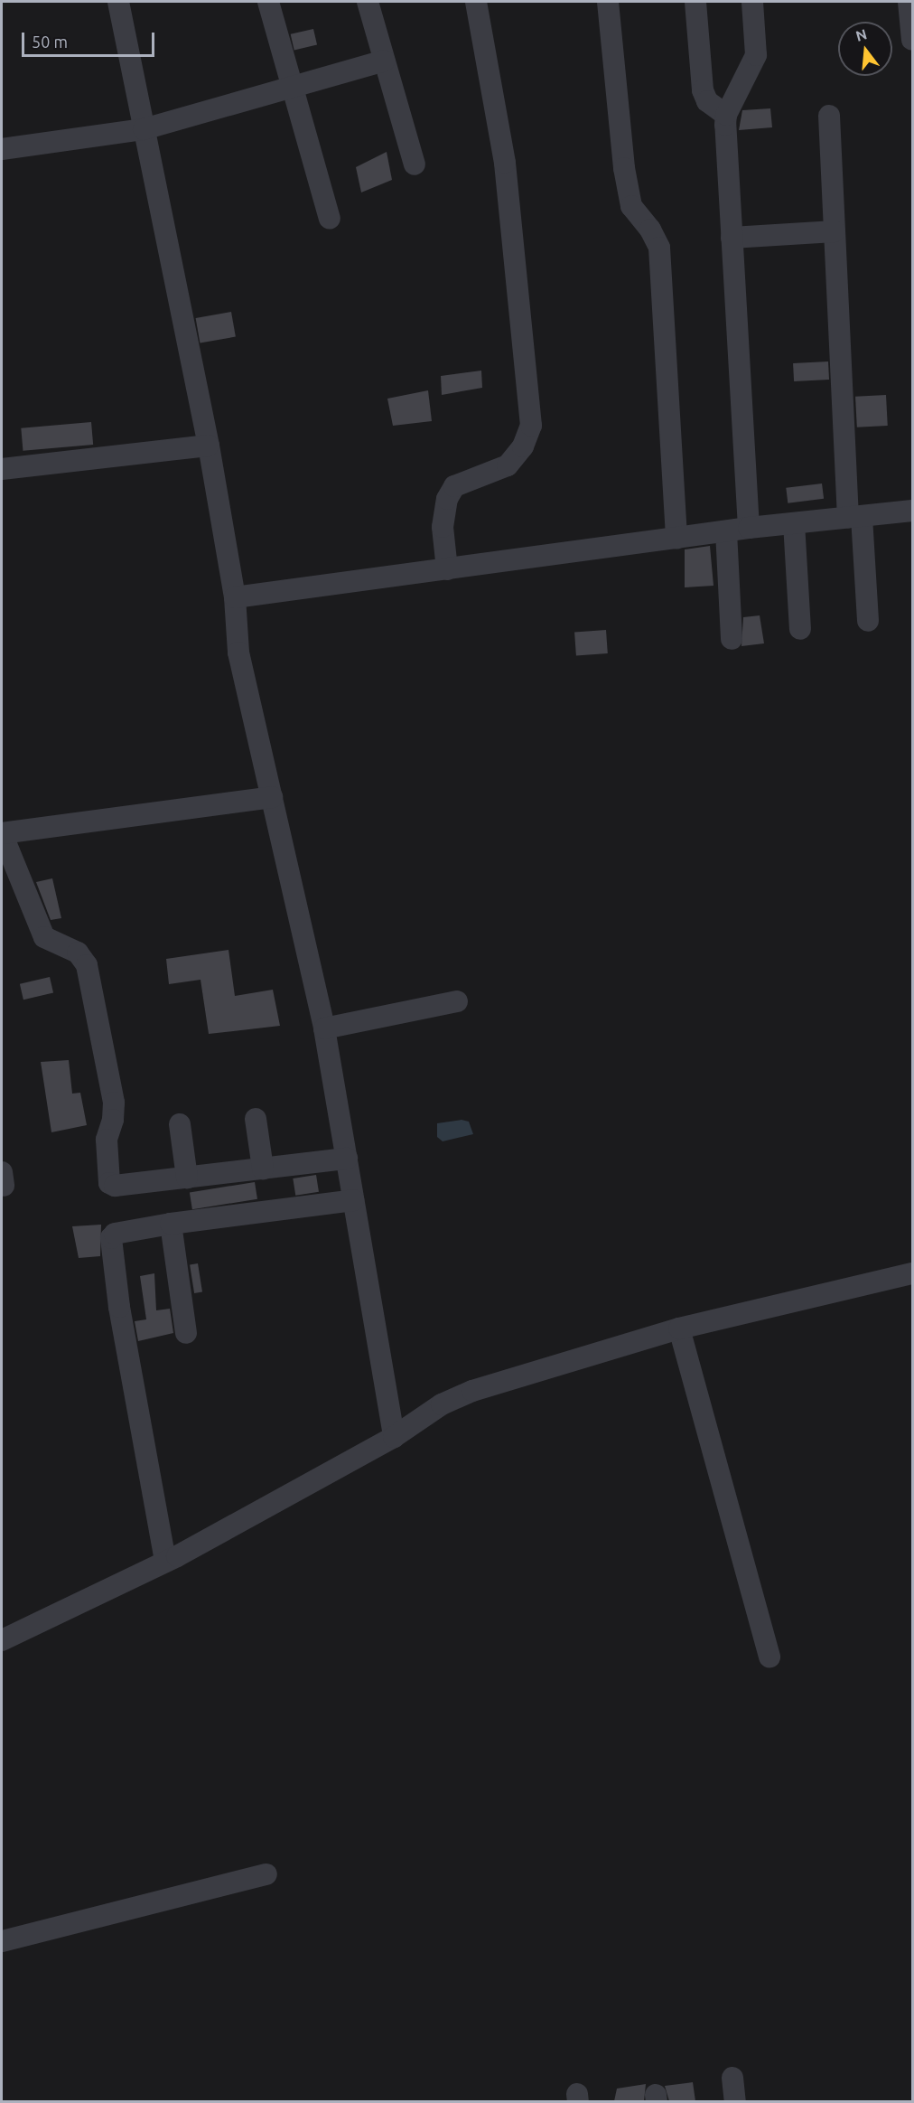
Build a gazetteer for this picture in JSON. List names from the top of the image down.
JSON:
{
  "scale_bar": "50 m",
  "north": "top"
}
